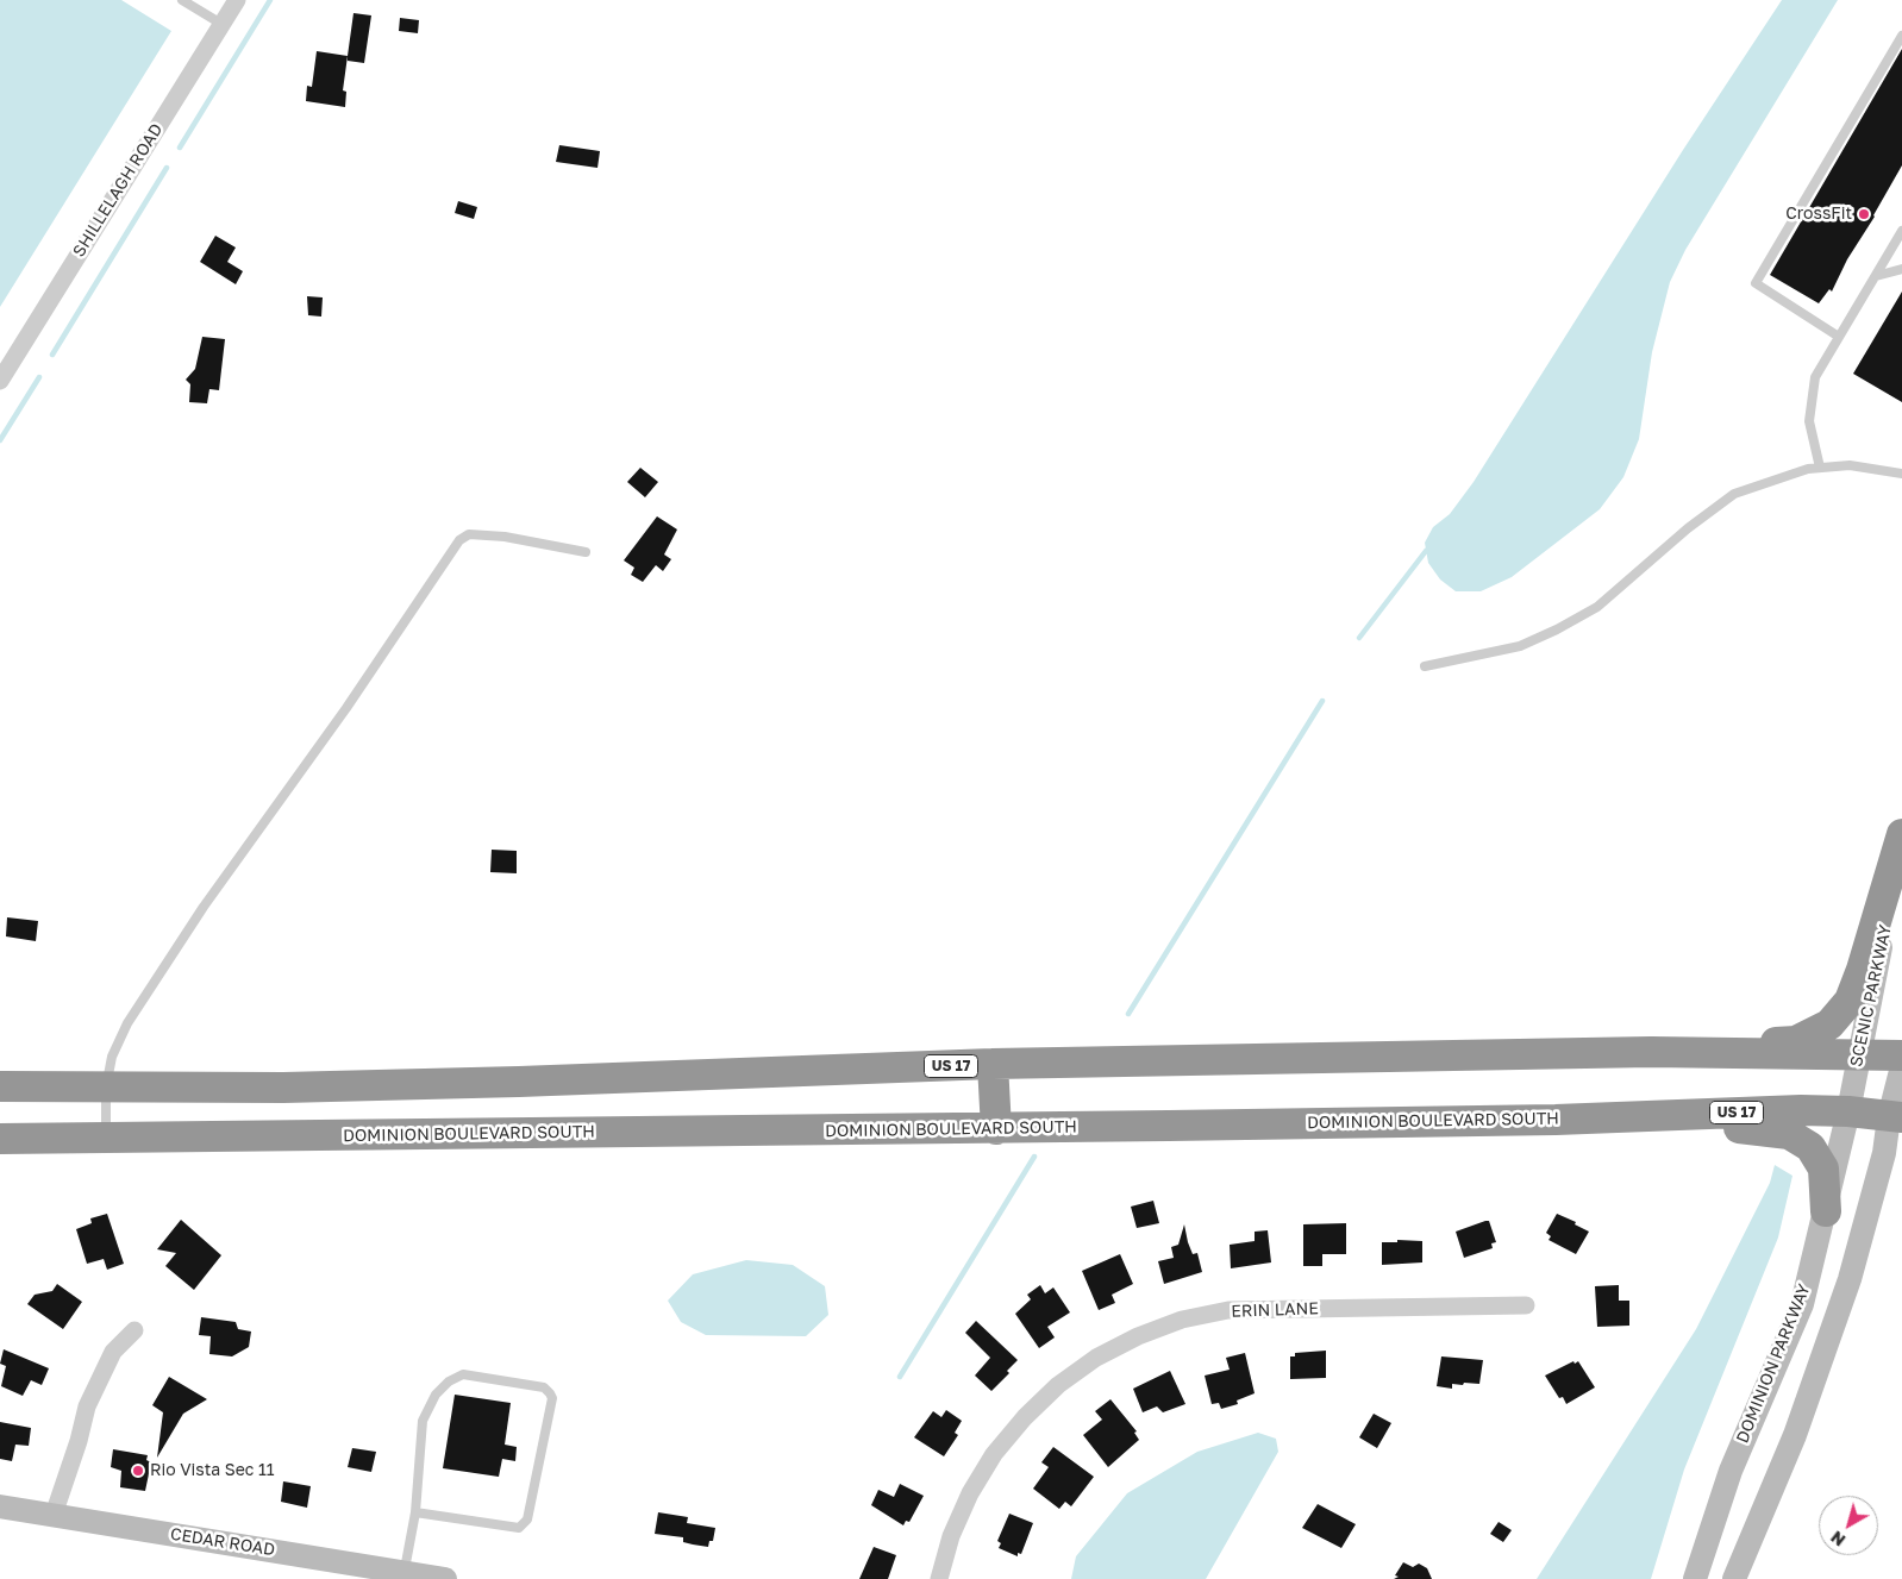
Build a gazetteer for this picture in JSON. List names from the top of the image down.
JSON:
{
  "streets": {
    "highway": ["US 17", "DOMINION BOULEVARD SOUTH"],
    "street": [
      "SHILLELAGH ROAD",
      "SCENIC PARKWAY",
      "ERIN LANE",
      "DOMINION PARKWAY",
      "CEDAR ROAD"
    ]
  },
  "crossings": [
    ["SCENIC PARKWAY", "US 17"],
    ["SCENIC PARKWAY", "DOMINION BOULEVARD SOUTH"],
    ["SCENIC PARKWAY", "DOMINION PARKWAY"],
    ["DOMINION BOULEVARD SOUTH", "DOMINION PARKWAY"]
  ],
  "places": ["CrossFit", "Rio Vista Sec 11"],
  "north": "bottom left"
}
